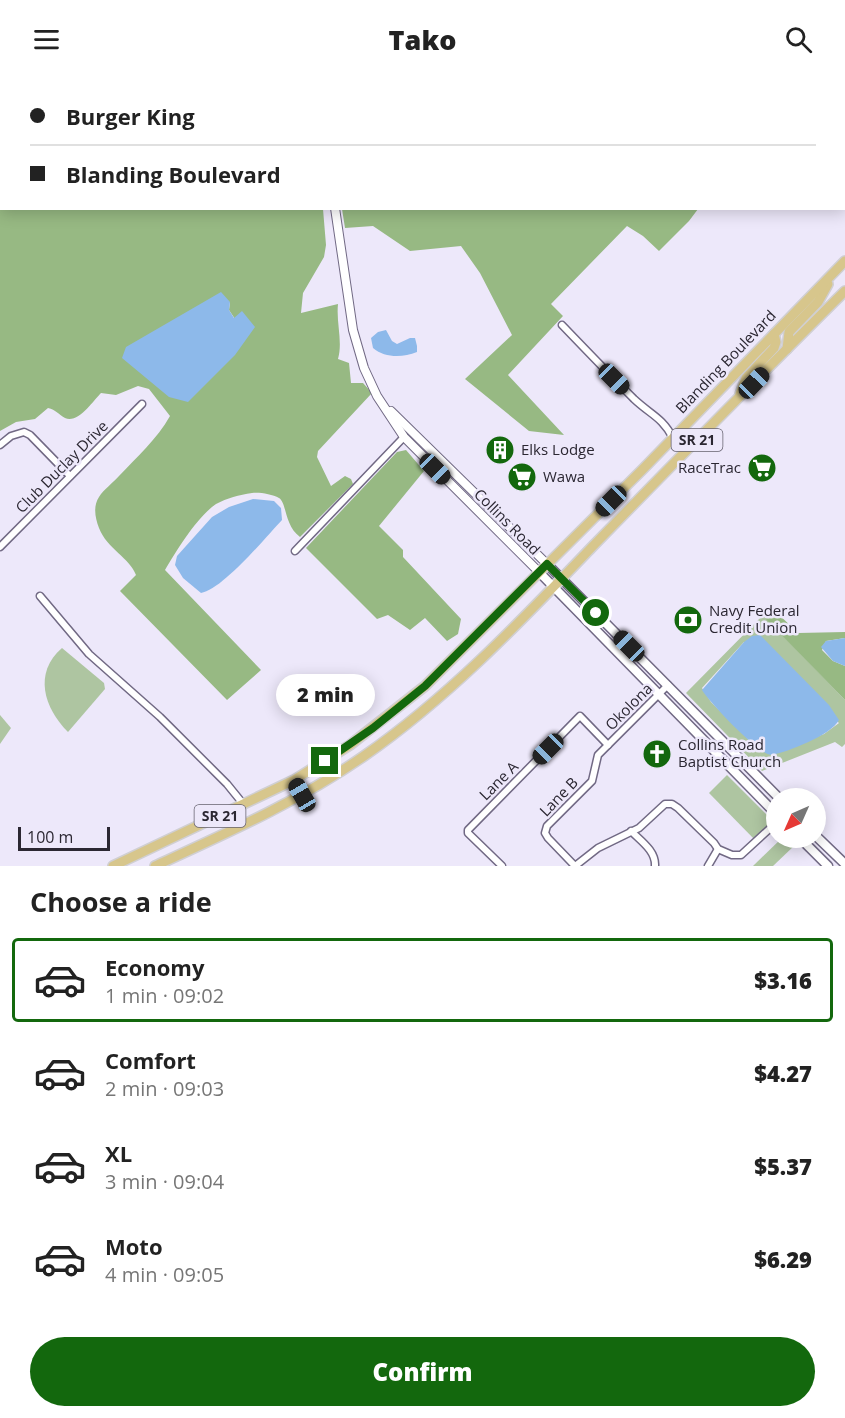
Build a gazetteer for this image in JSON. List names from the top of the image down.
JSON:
{
  "streets": {
    "main road": ["Blanding Boulevard", "SR 21", "Collins Road"],
    "street": [
      "Club Duclay Drive",
      "Okolona",
      "Lane A",
      "Lane B"
    ]
  },
  "crossings": [
    ["Blanding Boulevard", "Collins Road"],
    ["SR 21", "Collins Road"],
    ["Collins Road", "Okolona"],
    ["Okolona", "Lane A"],
    ["Okolona", "Lane B"],
    ["Lane A", "Lane B"]
  ],
  "places": {
    "building": ["Elks Lodge"],
    "supermarket": ["RaceTrac", "Wawa"],
    "bank": ["Navy Federal Credit Union"],
    "church": ["Collins Road Baptist Church"]
  },
  "scale_bar": "100 m",
  "north": "bottom left",
  "page": {
    "header": "Tako",
    "banner": ["Burger King", "Blanding Boulevard"],
    "bubble": "2 min",
    "scale": "100 m",
    "heading": "Choose a ride",
    "list": [
      {
        "name": "Economy",
        "note": "1 min · 09:02",
        "value": "$3.16"
      },
      {
        "name": "Comfort",
        "note": "2 min · 09:03",
        "value": "$4.27"
      },
      {
        "name": "XL",
        "note": "3 min · 09:04",
        "value": "$5.37"
      },
      {
        "name": "Moto",
        "note": "4 min · 09:05",
        "value": "$6.29"
      }
    ],
    "buttons": "Confirm"
  }
}
